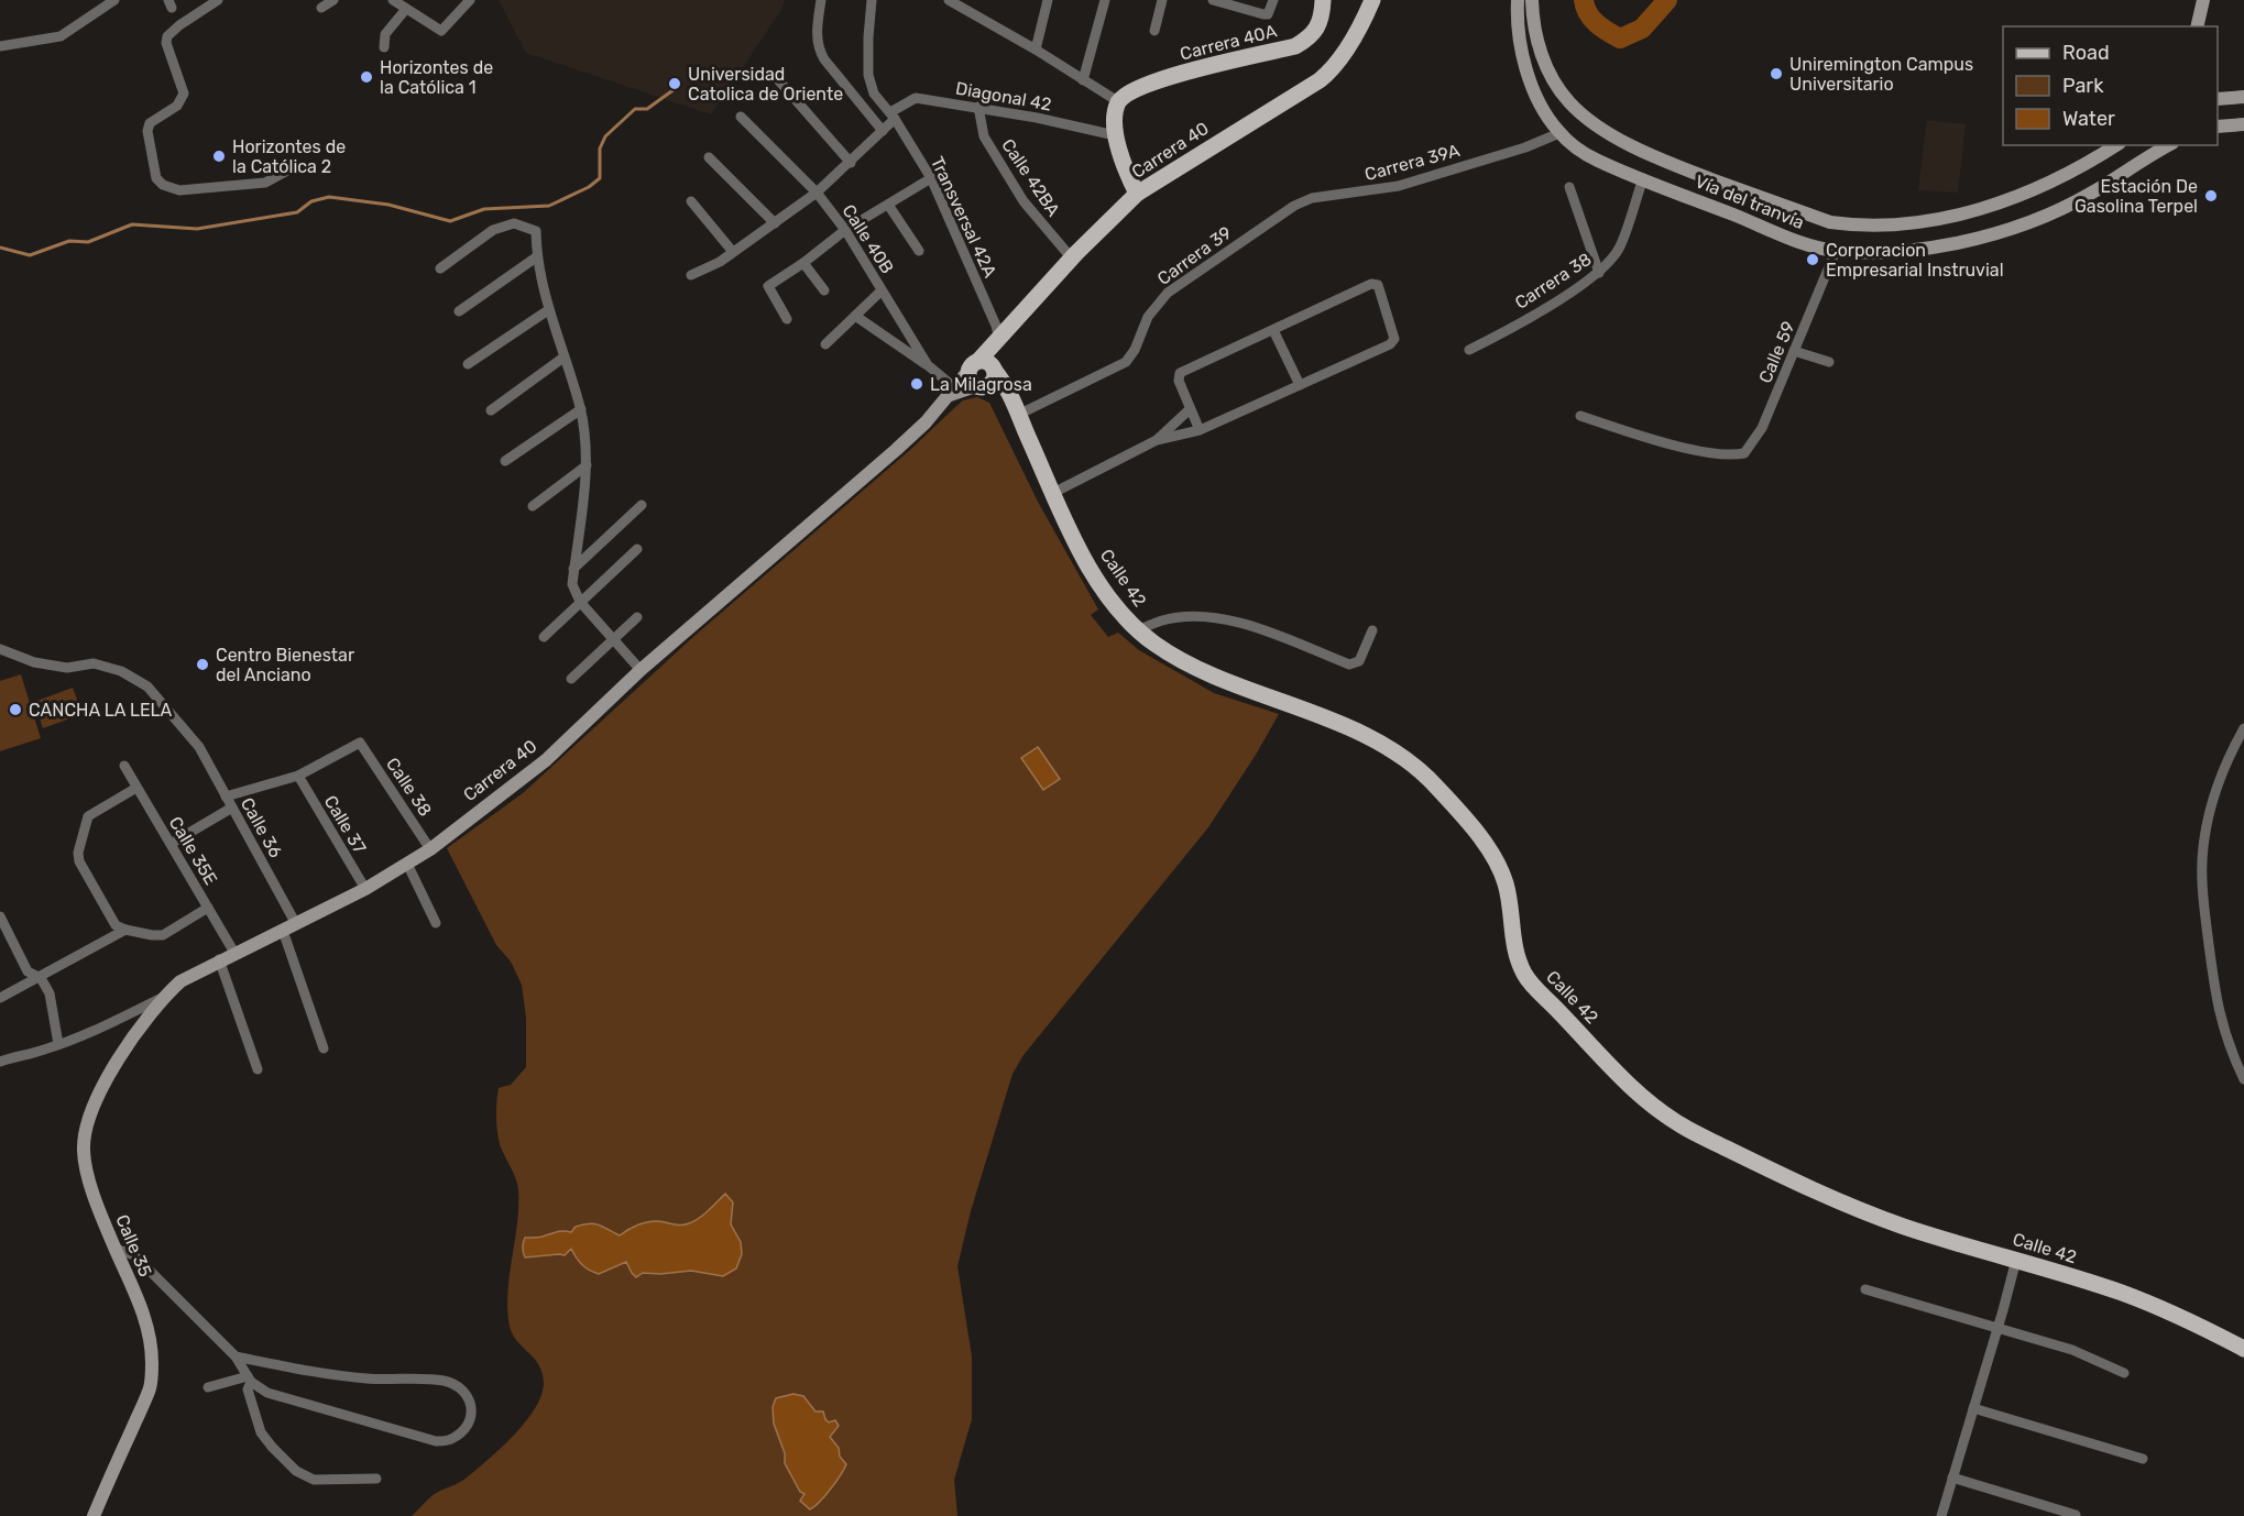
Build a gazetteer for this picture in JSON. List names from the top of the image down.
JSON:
{
  "streets": {
    "main road": [
      "Carrera 40A",
      "Carrera 40",
      "Vía del tranvía",
      "Calle 42",
      "Calle 35"
    ],
    "street": [
      "Diagonal 42",
      "Carrera 39A",
      "Calle 42BA",
      "Transversal 42A",
      "Calle 40B",
      "Carrera 39",
      "Carrera 38",
      "Calle 59",
      "Calle 38",
      "Calle 37",
      "Calle 36",
      "Calle 35E"
    ]
  },
  "crossings": [
    ["Diagonal 42", "Calle 42BA"],
    ["Diagonal 42", "Transversal 42A"],
    ["Diagonal 42", "Calle 40B"],
    ["Carrera 40", "Calle 42BA"],
    ["Carrera 40", "Transversal 42A"],
    ["Carrera 40", "Calle 40B"],
    ["Carrera 40", "Calle 38"],
    ["Carrera 40", "Calle 37"],
    ["Carrera 40", "Calle 36"],
    ["Carrera 40", "Calle 35E"],
    ["Carrera 40", "Calle 35"],
    ["Carrera 39A", "Vía del tranvía"],
    ["Carrera 39A", "Carrera 39"],
    ["Vía del tranvía", "Carrera 38"],
    ["Vía del tranvía", "Calle 59"],
    ["Carrera 39", "Calle 42"],
    ["Calle 38", "Calle 37"]
  ],
  "places": [
    "Uniremington Campus Universitario",
    "Horizontes de la Católica 1",
    "Universidad Catolica de Oriente",
    "Horizontes de la Católica 2",
    "Estación De Gasolina Terpel",
    "Corporacion Empresarial Instruvial",
    "La Milagrosa",
    "Centro Bienestar del Anciano",
    "CANCHA LA LELA"
  ],
  "legend": ["Road", "Park", "Water"]
}
